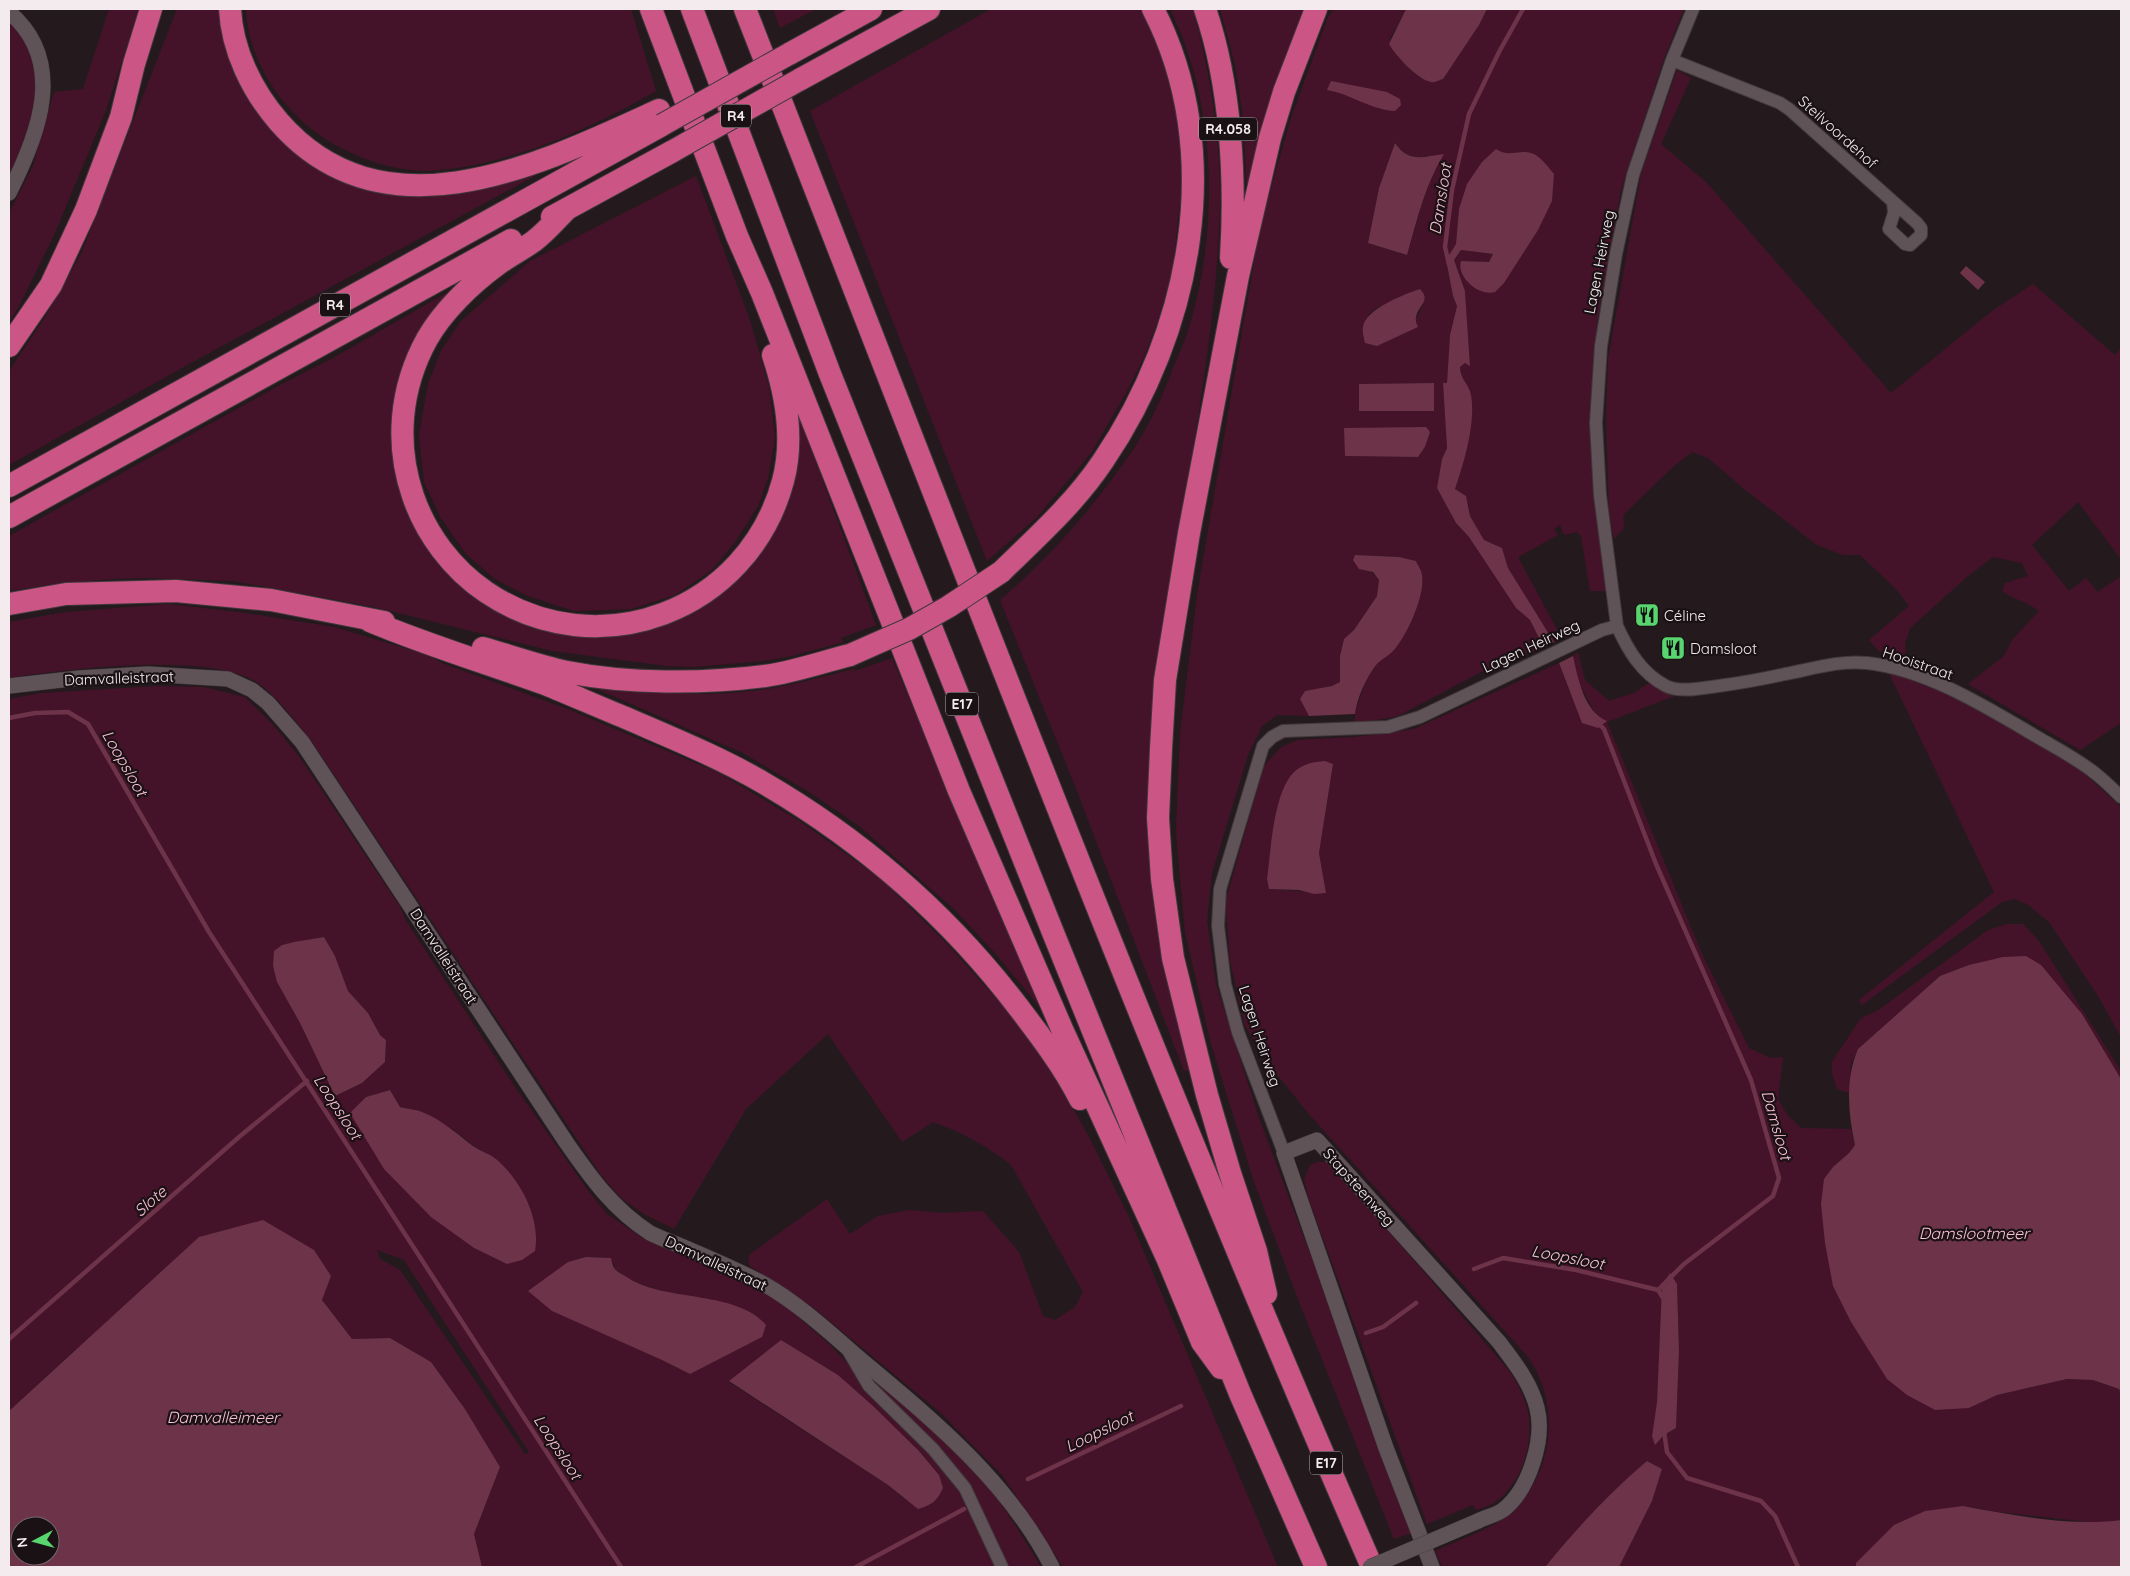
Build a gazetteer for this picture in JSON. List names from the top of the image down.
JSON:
{
  "streets": {
    "highway": ["R4", "R4.058", "E17"],
    "street": [
      "Steilvoordehof",
      "Lagen Heirweg",
      "Hooistraat",
      "Damvalleistraat",
      "Stapsteenweg"
    ]
  },
  "crossings": [
    ["Steilvoordehof", "Lagen Heirweg"],
    ["Lagen Heirweg", "Hooistraat"],
    ["Lagen Heirweg", "Stapsteenweg"],
    ["E17", "Stapsteenweg"]
  ],
  "water": [
    "Damsloot",
    "Loopsloot",
    "Slote",
    "Damslootmeer",
    "Damvalleimeer"
  ],
  "places": {
    "restaurant": ["Céline", "Damsloot"]
  },
  "north": "left"
}
